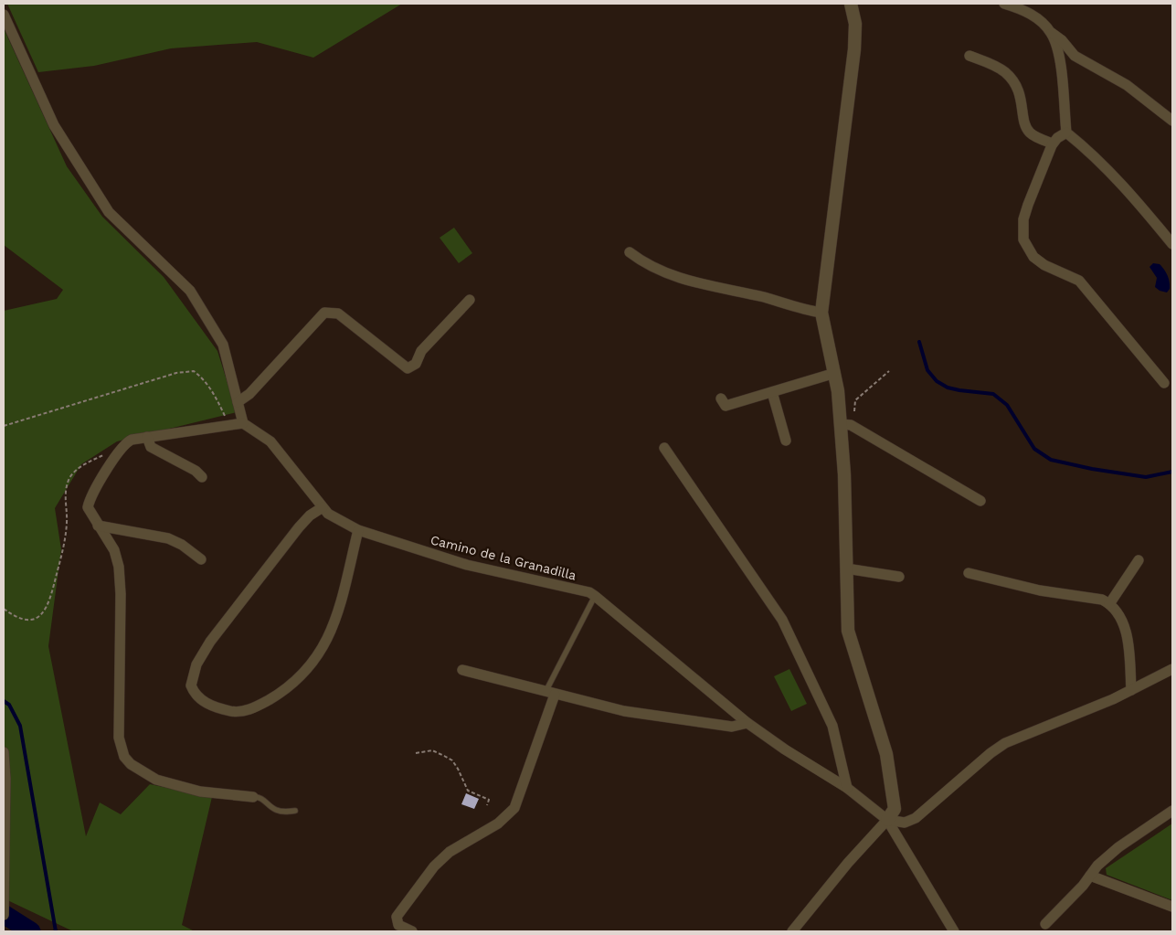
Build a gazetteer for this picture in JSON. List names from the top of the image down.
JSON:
{
  "streets": {
    "street": ["Camino de la Granadilla"]
  }
}
